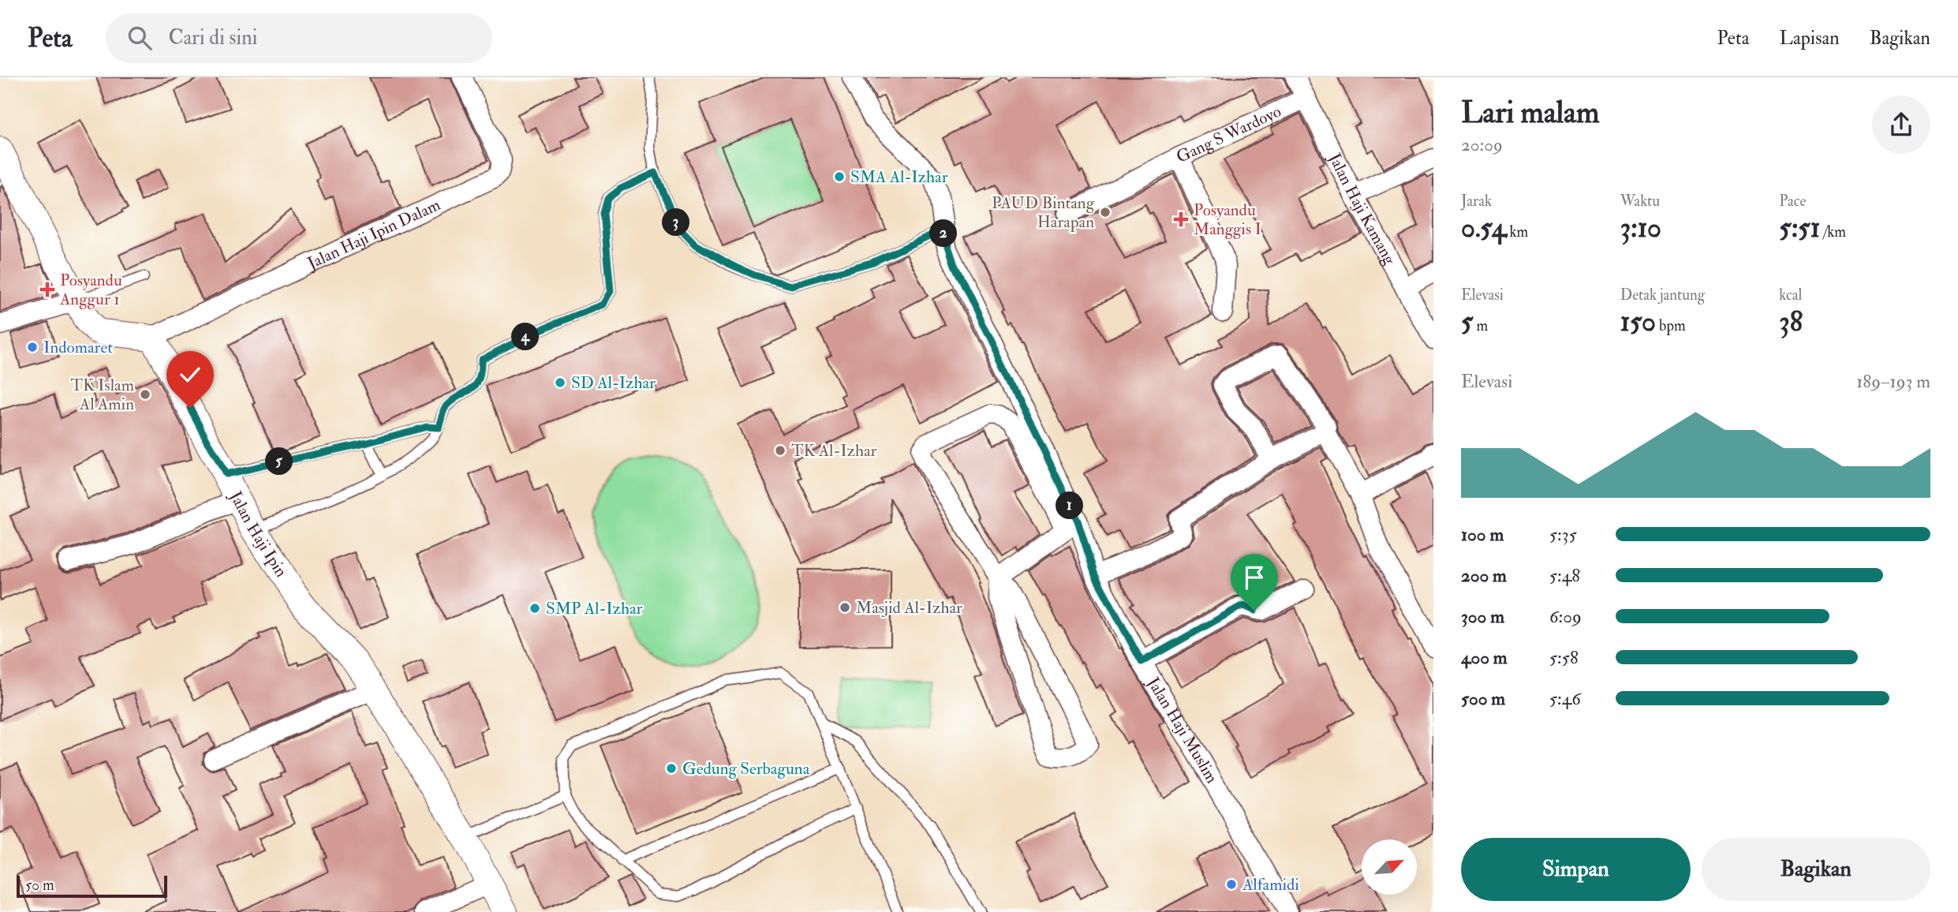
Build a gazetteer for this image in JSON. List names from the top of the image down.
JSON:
{
  "streets": {
    "street": [
      "Gang S Wardoyo",
      "Jalan Haji Kamang",
      "Jalan Haji Ipin Dalam",
      "Jalan Haji Ipin",
      "Jalan Haji Muslim"
    ]
  },
  "crossings": [
    ["Gang S Wardoyo", "Jalan Haji Kamang"],
    ["Jalan Haji Ipin Dalam", "Jalan Haji Ipin"]
  ],
  "places": {
    "other": [
      "SMA Al-Izhar",
      "PAUD Bintang Harapan",
      "Indomaret",
      "SD Al-Izhar",
      "TK Islam Al Amin",
      "TK Al-Izhar",
      "Masjid Al-Izhar",
      "SMP Al-Izhar",
      "Gedung Serbaguna",
      "Alfamidi"
    ],
    "health": ["Posyandu Manggis I", "Posyandu Anggur 1"]
  },
  "scale_bar": "50 m",
  "north": "top right",
  "page": {
    "header": "Peta",
    "search": "Cari di sini",
    "nav": ["Peta", "Lapisan", "Bagikan"],
    "heading": ["Lari malam", "20:09"],
    "stats": [
      ["Jarak", "0.54 km"],
      ["Waktu", "3:10"],
      ["Pace", "5:51 /km"],
      ["Elevasi", "5 m"],
      ["Detak jantung", "150 bpm"],
      ["kcal", "38"]
    ],
    "pins": [
      "3",
      "2",
      "4",
      "5",
      "1"
    ],
    "chart": ["Elevasi", "189–193 m"],
    "list": [
      {
        "name": "100 m",
        "note": "5:35"
      },
      {
        "name": "200 m",
        "note": "5:48"
      },
      {
        "name": "300 m",
        "note": "6:09"
      },
      {
        "name": "400 m",
        "note": "5:58"
      },
      {
        "name": "500 m",
        "note": "5:46"
      }
    ],
    "buttons": ["Simpan", "Bagikan"],
    "scale": "50 m"
  }
}
